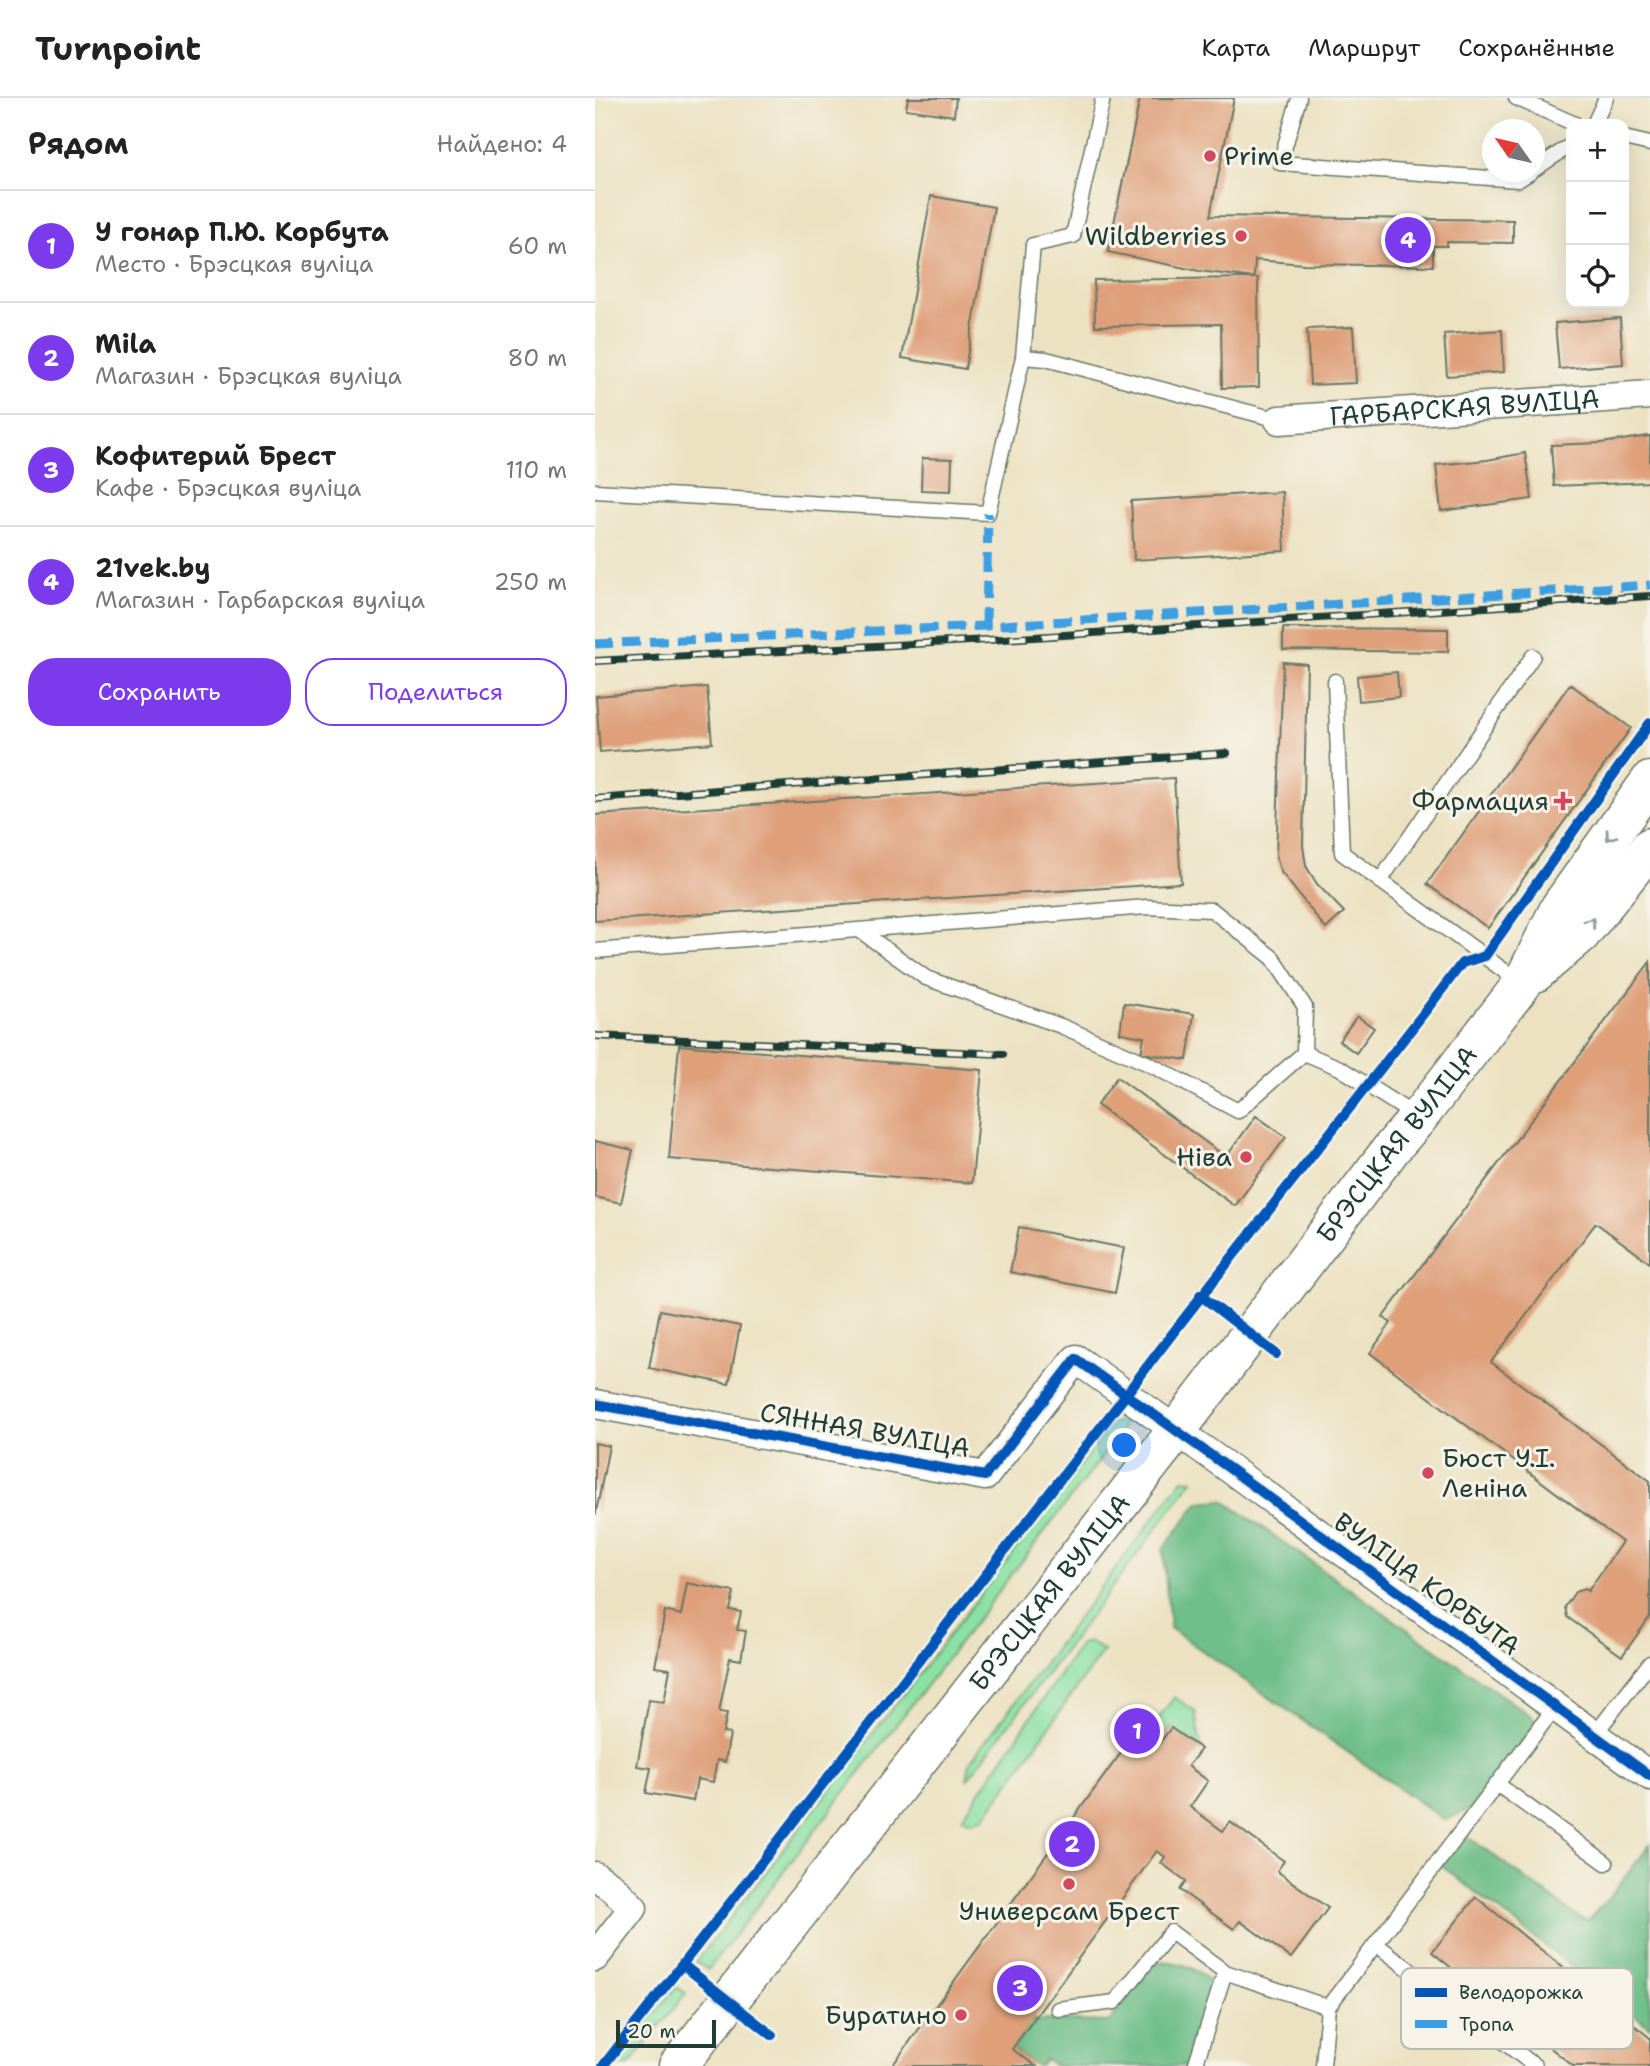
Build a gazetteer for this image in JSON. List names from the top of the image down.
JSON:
{
  "streets": {
    "main road": ["БРЭСЦКАЯ ВУЛІЦА"],
    "street": ["ГАРБАРСКАЯ ВУЛІЦА", "СЯННАЯ ВУЛІЦА", "ВУЛІЦА КОРБУТА"]
  },
  "crossings": [
    ["БРЭСЦКАЯ ВУЛІЦА", "СЯННАЯ ВУЛІЦА"],
    ["БРЭСЦКАЯ ВУЛІЦА", "ВУЛІЦА КОРБУТА"],
    ["СЯННАЯ ВУЛІЦА", "ВУЛІЦА КОРБУТА"]
  ],
  "places": {
    "other": [
      "Prime",
      "Wildberries",
      "Ніва",
      "Бюст У.І. Леніна",
      "Универсам Брест",
      "Буратино"
    ],
    "health": ["Фармация"]
  },
  "legend": ["Велодорожка", "Тропа"],
  "scale_bar": "20 m",
  "north": "top left",
  "page": {
    "header": "Turnpoint",
    "nav": ["Карта", "Маршрут", "Сохранённые"],
    "heading": ["Рядом", "Найдено: 4"],
    "map_buttons": ["+", "−"],
    "list": [
      {
        "mark": "1",
        "name": "У гонар П.Ю. Корбута",
        "note": "Место · Брэсцкая вуліца",
        "value": "60 m"
      },
      {
        "mark": "2",
        "name": "Mila",
        "note": "Магазин · Брэсцкая вуліца",
        "value": "80 m"
      },
      {
        "mark": "3",
        "name": "Кофитерий Брест",
        "note": "Кафе · Брэсцкая вуліца",
        "value": "110 m"
      },
      {
        "mark": "4",
        "name": "21vek.by",
        "note": "Магазин · Гарбарская вуліца",
        "value": "250 m"
      }
    ],
    "pins": [
      "4",
      "1",
      "2",
      "3"
    ],
    "buttons": ["Сохранить", "Поделиться"],
    "scale": "20 m"
  }
}
